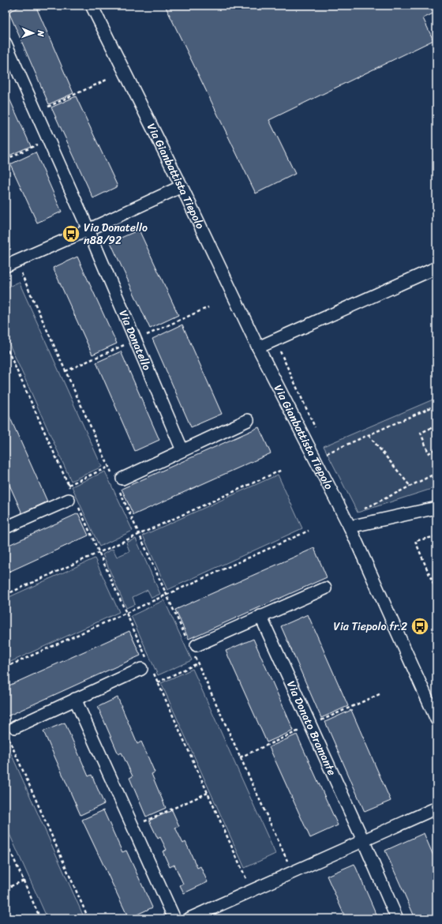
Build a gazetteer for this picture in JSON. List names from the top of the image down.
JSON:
{
  "streets": {
    "street": ["Via Gianbattista Tiepolo", "Via Donatello", "Via Donato Bramante"]
  },
  "places": {
    "bus stop": ["Via Donatello n88/92", "Via Tiepolo fr.2"]
  },
  "north": "right"
}
